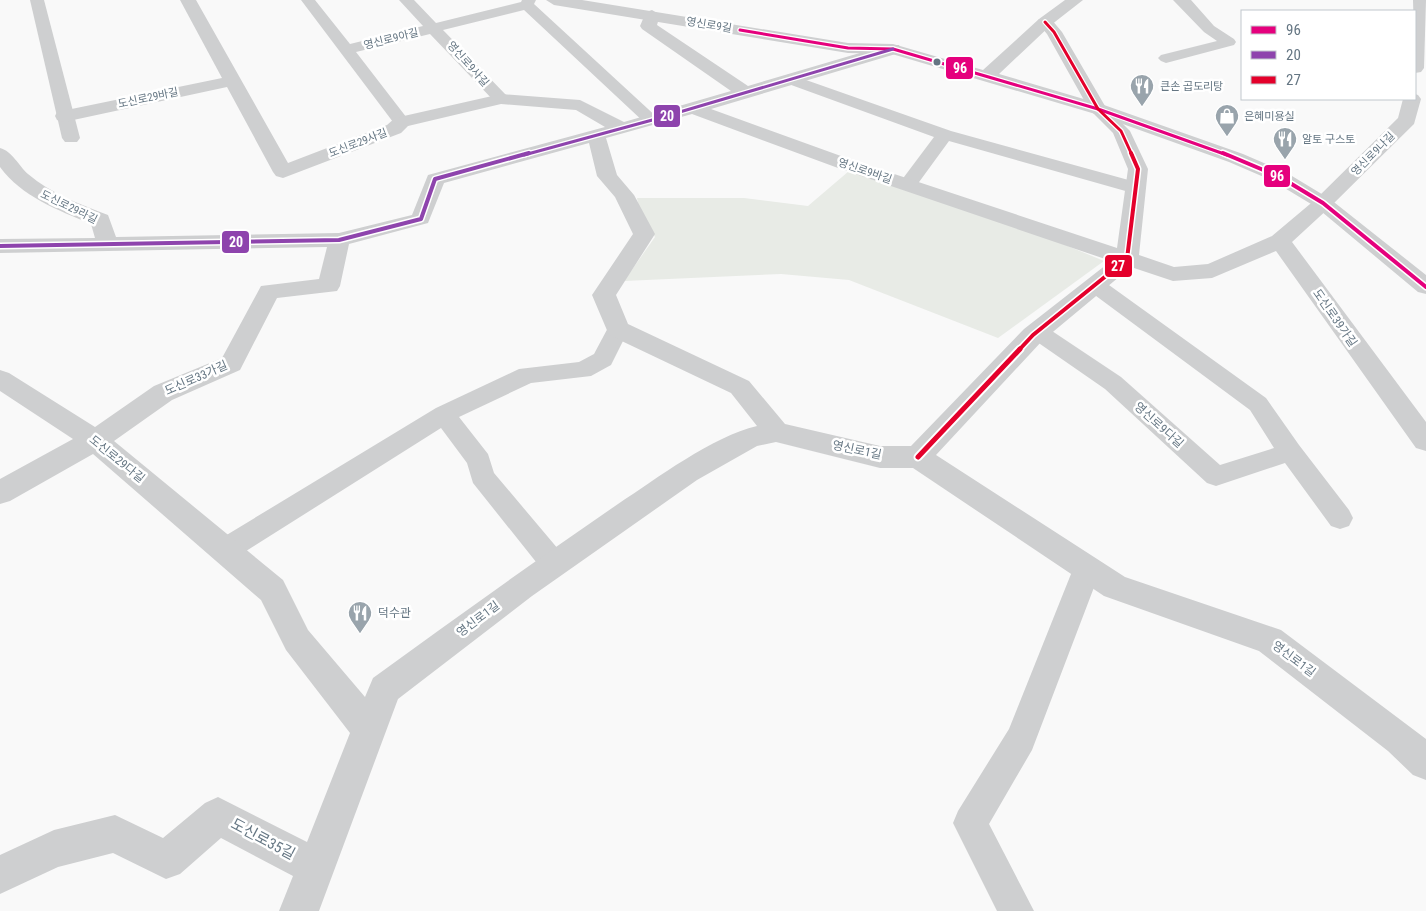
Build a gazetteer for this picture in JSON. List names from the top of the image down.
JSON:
{
  "streets": {
    "street": [
      "영신로9길",
      "도신로29바길",
      "도신로29사길",
      "영신로9나길",
      "영신로9바길",
      "도신로29라길",
      "도신로39가길",
      "도신로33가길",
      "영신로1길",
      "도신로29다길",
      "도신로35길"
    ],
    "lane": ["영신로9아길", "영신로9사길", "영신로9다길"]
  },
  "crossings": [
    ["영신로9길", "영신로9나길"],
    ["영신로9아길", "영신로9사길"],
    ["영신로9아길", "도신로29사길"],
    ["영신로9사길", "도신로29사길"],
    ["도신로29바길", "도신로29사길"],
    ["도신로33가길", "도신로29다길"],
    ["영신로1길", "도신로29다길"],
    ["영신로1길", "도신로35길"]
  ],
  "places": {
    "restaurant": ["큰손 곱도리탕", "알토 구스토", "덕수관"],
    "shop": ["은혜미용실"]
  },
  "lines": ["transit line 27", "transit line 96", "transit line 20"],
  "legend": ["96", "20", "27"]
}
